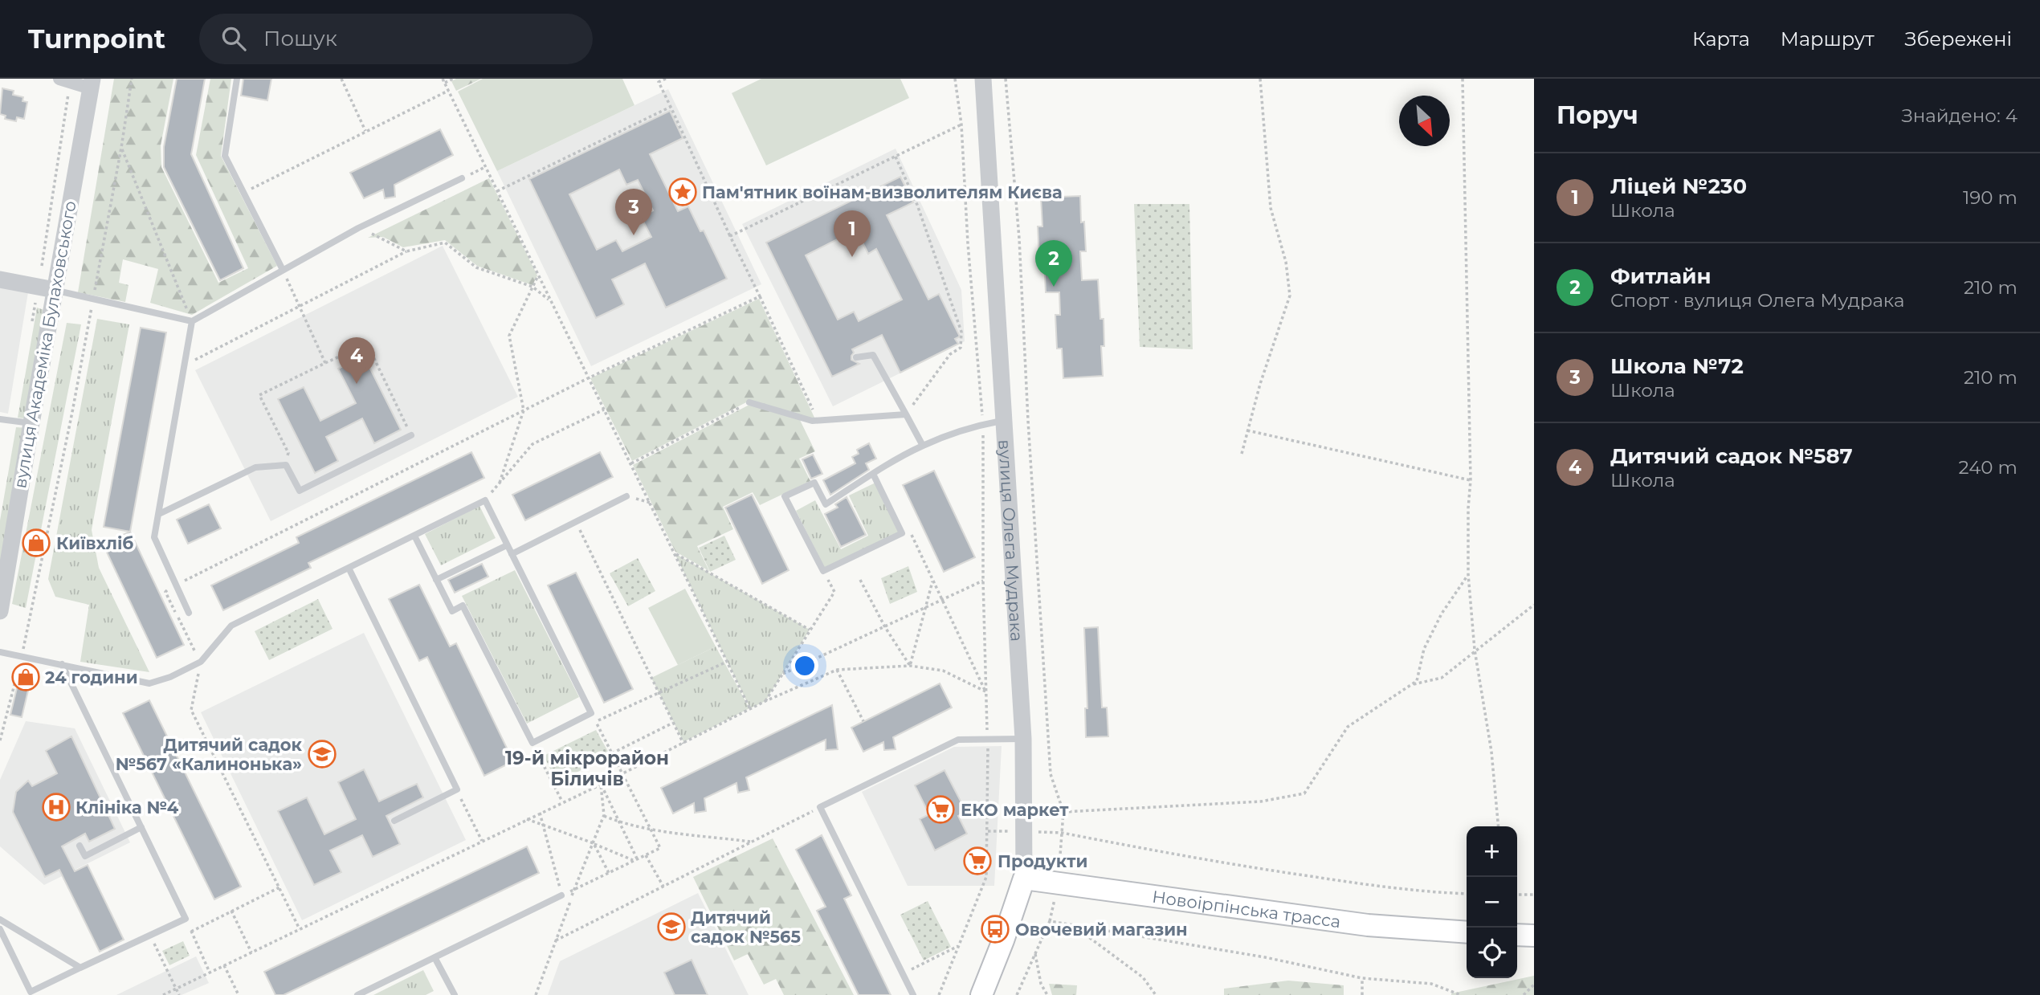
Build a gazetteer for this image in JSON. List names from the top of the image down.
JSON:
{
  "streets": {
    "main road": ["вулиця Олега Мудрака", "Новоірпінська трасса"],
    "street": ["вулиця Академіка Булаховського"]
  },
  "crossings": [
    ["вулиця Олега Мудрака", "Новоірпінська трасса"]
  ],
  "districts": ["19-й мікрорайон Біличів"],
  "places": {
    "place": ["Пам'ятник воїнам-визволителям Києва"],
    "shop": ["Київхліб", "24 години"],
    "school or university": ["Дитячий садок №567 «Калинонька»", "Дитячий садок №565"],
    "hospital": ["Клініка №4"],
    "supermarket": ["ЕКО маркет", "Продукти"],
    "bus stop": ["Овочевий магазин"]
  },
  "north": "bottom right",
  "page": {
    "header": "Turnpoint",
    "search": "Пошук",
    "nav": ["Карта", "Маршрут", "Збережені"],
    "heading": ["Поруч", "Знайдено: 4"],
    "list": [
      {
        "mark": "1",
        "name": "Ліцей №230",
        "note": "Школа",
        "value": "190 m"
      },
      {
        "mark": "2",
        "name": "Фитлайн",
        "note": "Спорт · вулиця Олега Мудрака",
        "value": "210 m"
      },
      {
        "mark": "3",
        "name": "Школа №72",
        "note": "Школа",
        "value": "210 m"
      },
      {
        "mark": "4",
        "name": "Дитячий садок №587",
        "note": "Школа",
        "value": "240 m"
      }
    ],
    "pins": [
      "3",
      "1",
      "2",
      "4"
    ],
    "map_buttons": ["+", "−"]
  }
}
